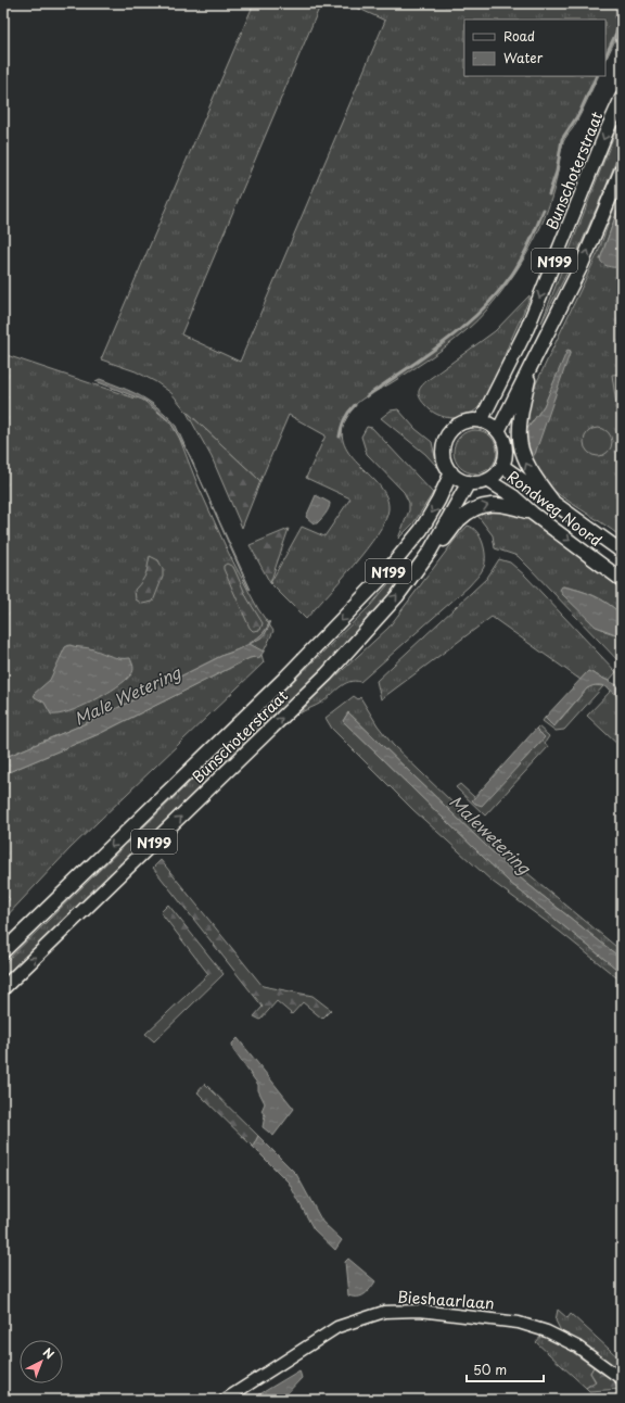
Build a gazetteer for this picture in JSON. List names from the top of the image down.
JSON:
{
  "streets": {
    "main road": ["Bunschoterstraat", "N199", "Rondweg Noord"],
    "street": ["Bieshaarlaan"]
  },
  "crossings": [
    ["Bunschoterstraat", "N199"],
    ["Bunschoterstraat", "Rondweg Noord"],
    ["N199", "Rondweg Noord"]
  ],
  "water": ["Male Wetering", "Malewetering"],
  "legend": ["Road", "Water"],
  "scale_bar": "50 m",
  "north": "top right"
}
